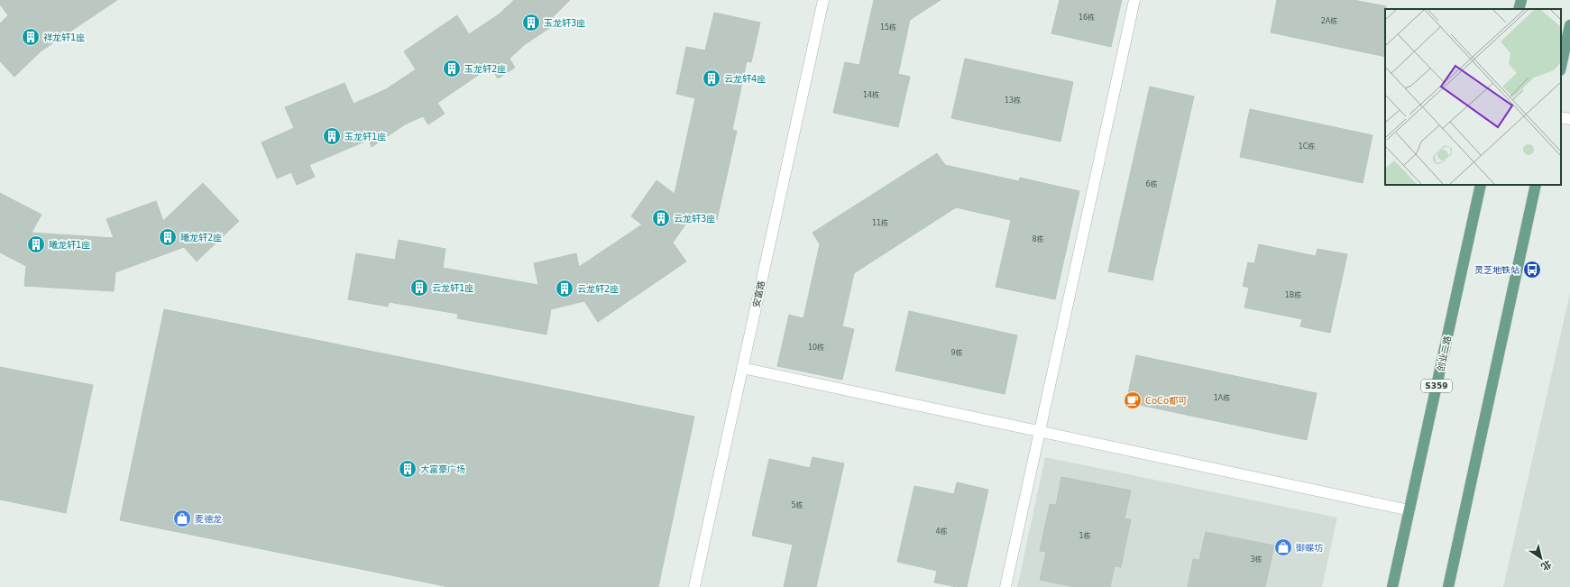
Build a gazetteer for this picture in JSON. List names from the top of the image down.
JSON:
{
  "streets": {
    "main road": ["创业二路", "S359"],
    "street": ["安富路"]
  },
  "places": {
    "building": [
      "玉龙轩3座",
      "祥龙轩1座",
      "玉龙轩2座",
      "云龙轩4座",
      "玉龙轩1座",
      "云龙轩3座",
      "曦龙轩2座",
      "曦龙轩1座",
      "云龙轩1座",
      "云龙轩2座",
      "大富豪广场"
    ],
    "bus stop": ["灵芝地铁站"],
    "cafe": ["CoCo都可"],
    "shop": ["麦德龙", "御蝶坊"]
  },
  "house_numbers": [
    "16栋",
    "2A栋",
    "15栋",
    "14栋",
    "13栋",
    "1C栋",
    "6栋",
    "11栋",
    "8栋",
    "1B栋",
    "10栋",
    "9栋",
    "1A栋",
    "5栋",
    "4栋",
    "1栋",
    "3栋"
  ],
  "north": "bottom right"
}
